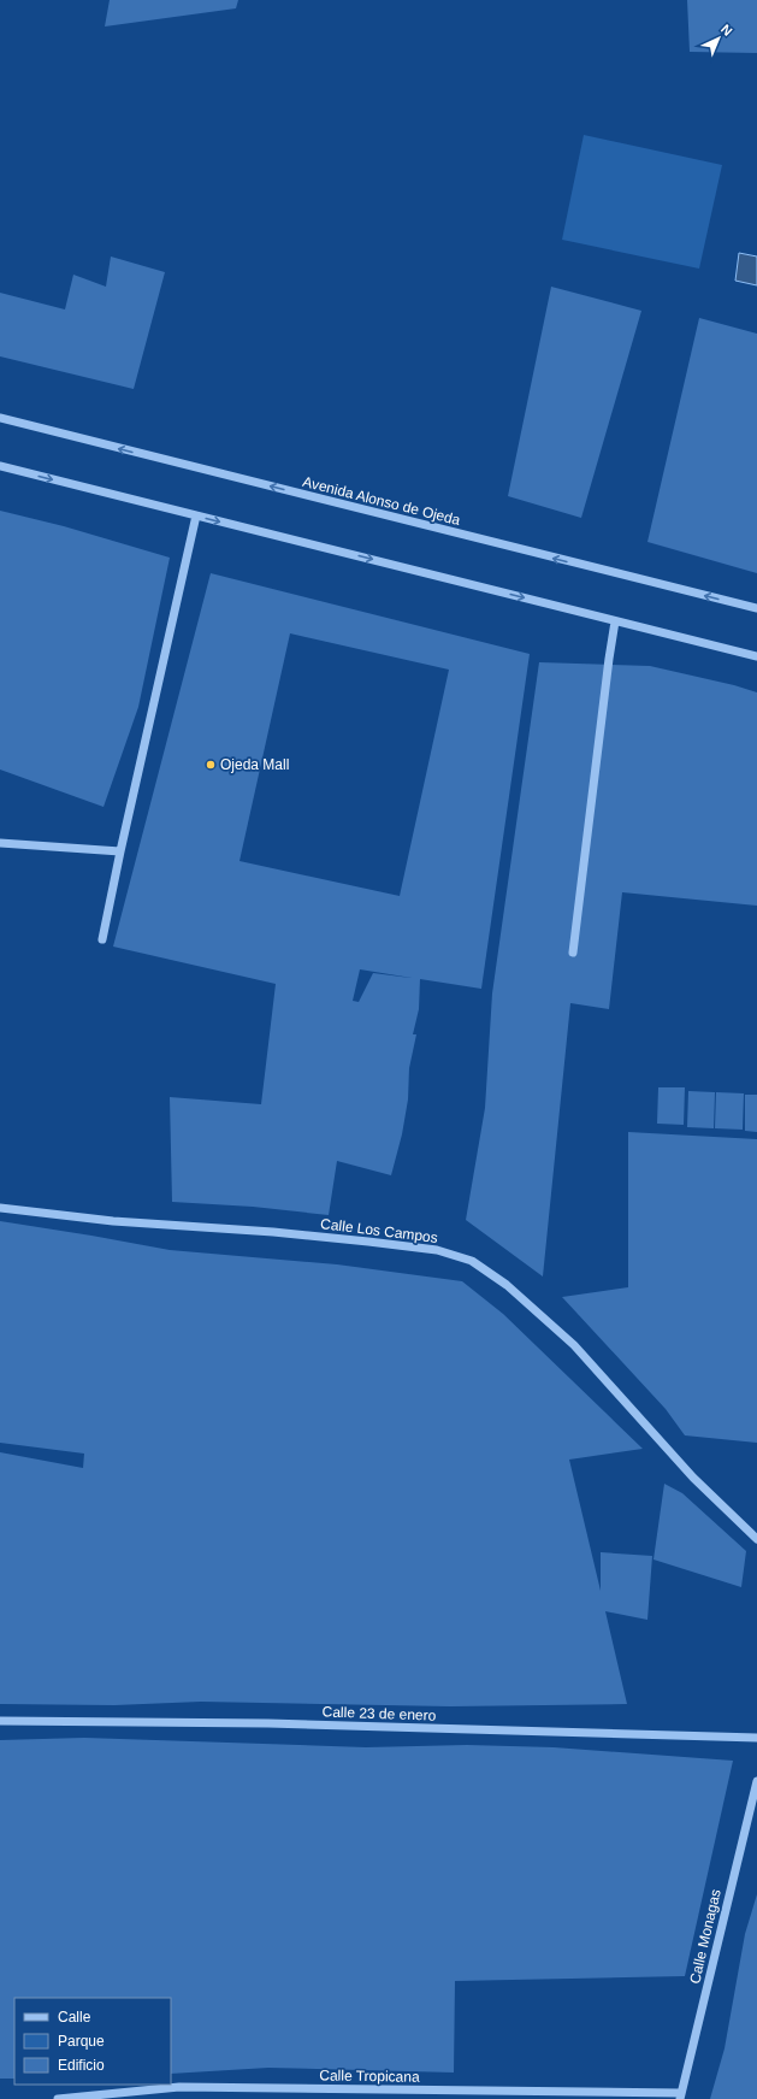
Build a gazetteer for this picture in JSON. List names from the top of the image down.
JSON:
{
  "streets": {
    "street": [
      "Avenida Alonso de Ojeda",
      "Calle Los Campos",
      "Calle 23 de enero",
      "Calle Monagas",
      "Calle Tropicana"
    ]
  },
  "crossings": [
    ["Calle Monagas", "Calle Tropicana"]
  ],
  "places": ["Ojeda Mall"],
  "legend": ["Calle", "Parque", "Edificio"],
  "north": "top right"
}
